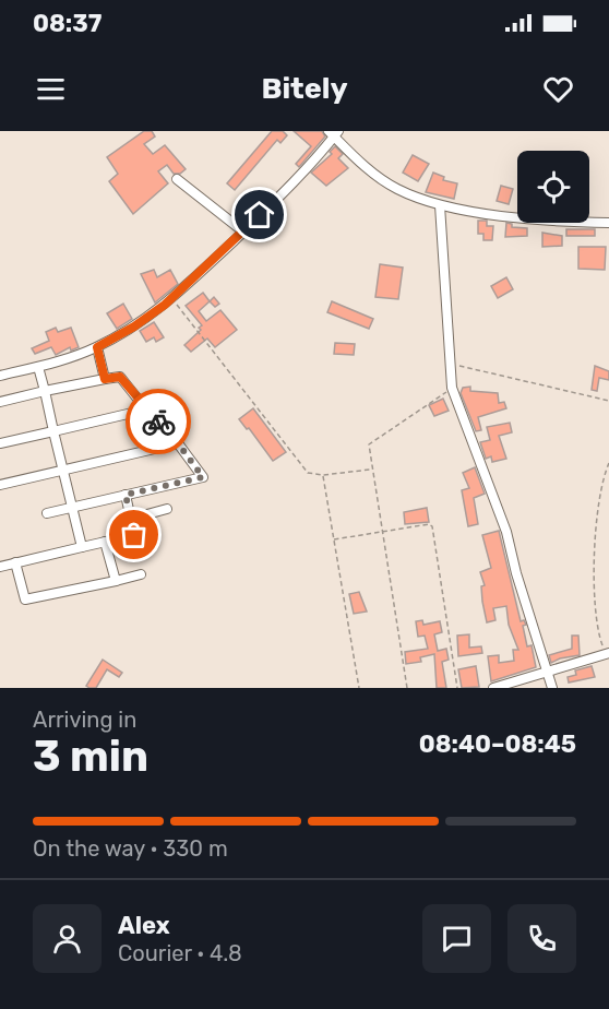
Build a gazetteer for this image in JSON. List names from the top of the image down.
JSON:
{
  "page": {
    "status": "08:37",
    "header": "Bitely",
    "heading": ["3 min", "Arriving in", "08:40–08:45"],
    "panel": ["Alex", "Courier · 4.8"],
    "bar": "On the way · 330 m"
  }
}
